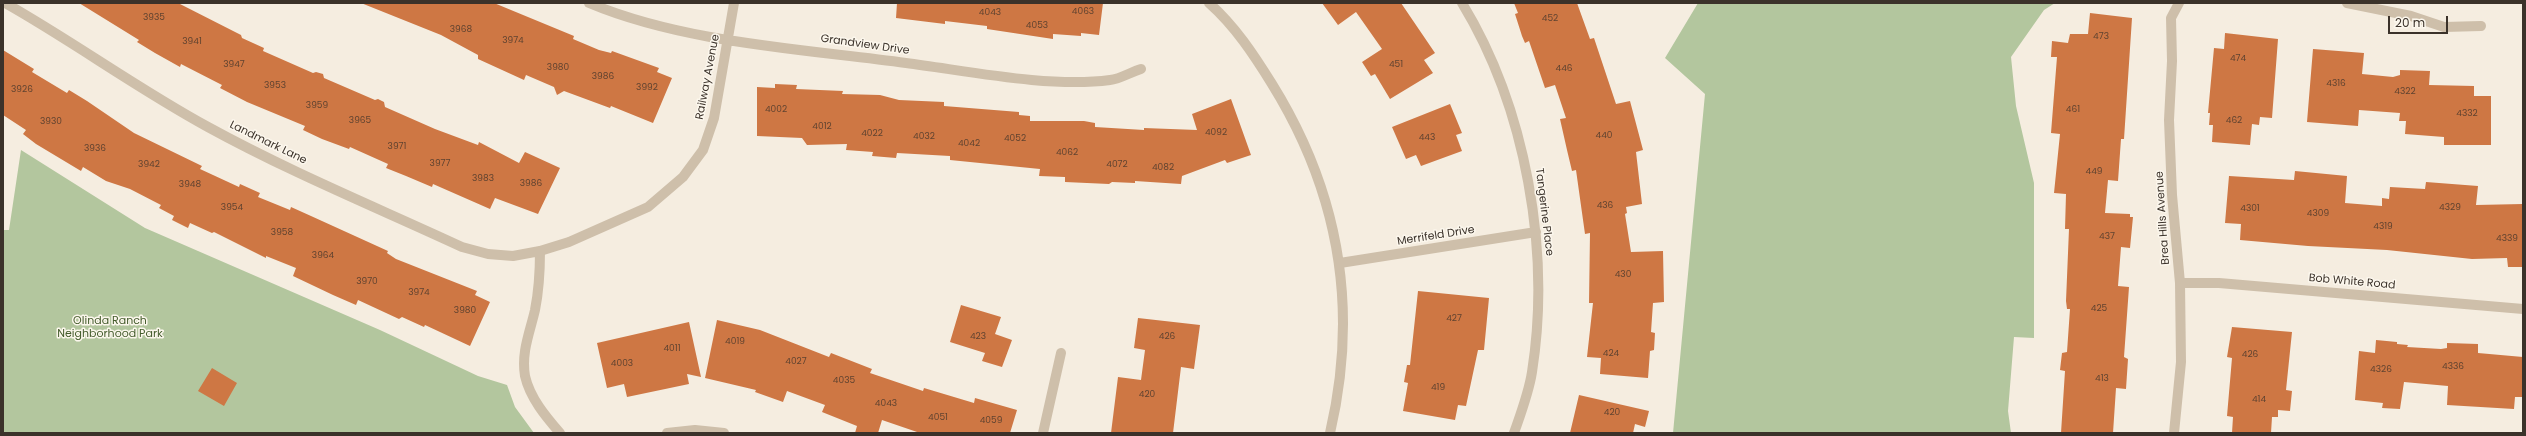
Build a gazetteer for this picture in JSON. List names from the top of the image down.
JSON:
{
  "streets": {
    "street": [
      "Grandview Drive",
      "Railway Avenue",
      "Landmark Lane",
      "Tangerine Place",
      "Brea Hills Avenue",
      "Merrifeld Drive",
      "Bob White Road"
    ]
  },
  "crossings": [
    ["Grandview Drive", "Railway Avenue"],
    ["Railway Avenue", "Landmark Lane"],
    ["Tangerine Place", "Merrifeld Drive"],
    ["Brea Hills Avenue", "Bob White Road"]
  ],
  "parks": ["Olinda Ranch Neighborhood Park"],
  "house_numbers": [
    "4063",
    "4043",
    "3935",
    "452",
    "4053",
    "3968",
    "473",
    "3974",
    "3941",
    "474",
    "3947",
    "451",
    "3980",
    "446",
    "3986",
    "4316",
    "3953",
    "3992",
    "3926",
    "4322",
    "3959",
    "4002",
    "461",
    "4332",
    "3965",
    "462",
    "3930",
    "4012",
    "4092",
    "4022",
    "440",
    "4032",
    "443",
    "4052",
    "4042",
    "3971",
    "3936",
    "4062",
    "3977",
    "3942",
    "4072",
    "4082",
    "449",
    "3983",
    "3986",
    "3948",
    "436",
    "3954",
    "4329",
    "4301",
    "4309",
    "4319",
    "3958",
    "437",
    "4339",
    "3964",
    "430",
    "3970",
    "3974",
    "425",
    "3980",
    "427",
    "423",
    "426",
    "4019",
    "4011",
    "424",
    "426",
    "4027",
    "4003",
    "4336",
    "4326",
    "413",
    "4035",
    "419",
    "420",
    "414",
    "4043",
    "420",
    "4051",
    "4059"
  ],
  "scale_bar": "20 m"
}
